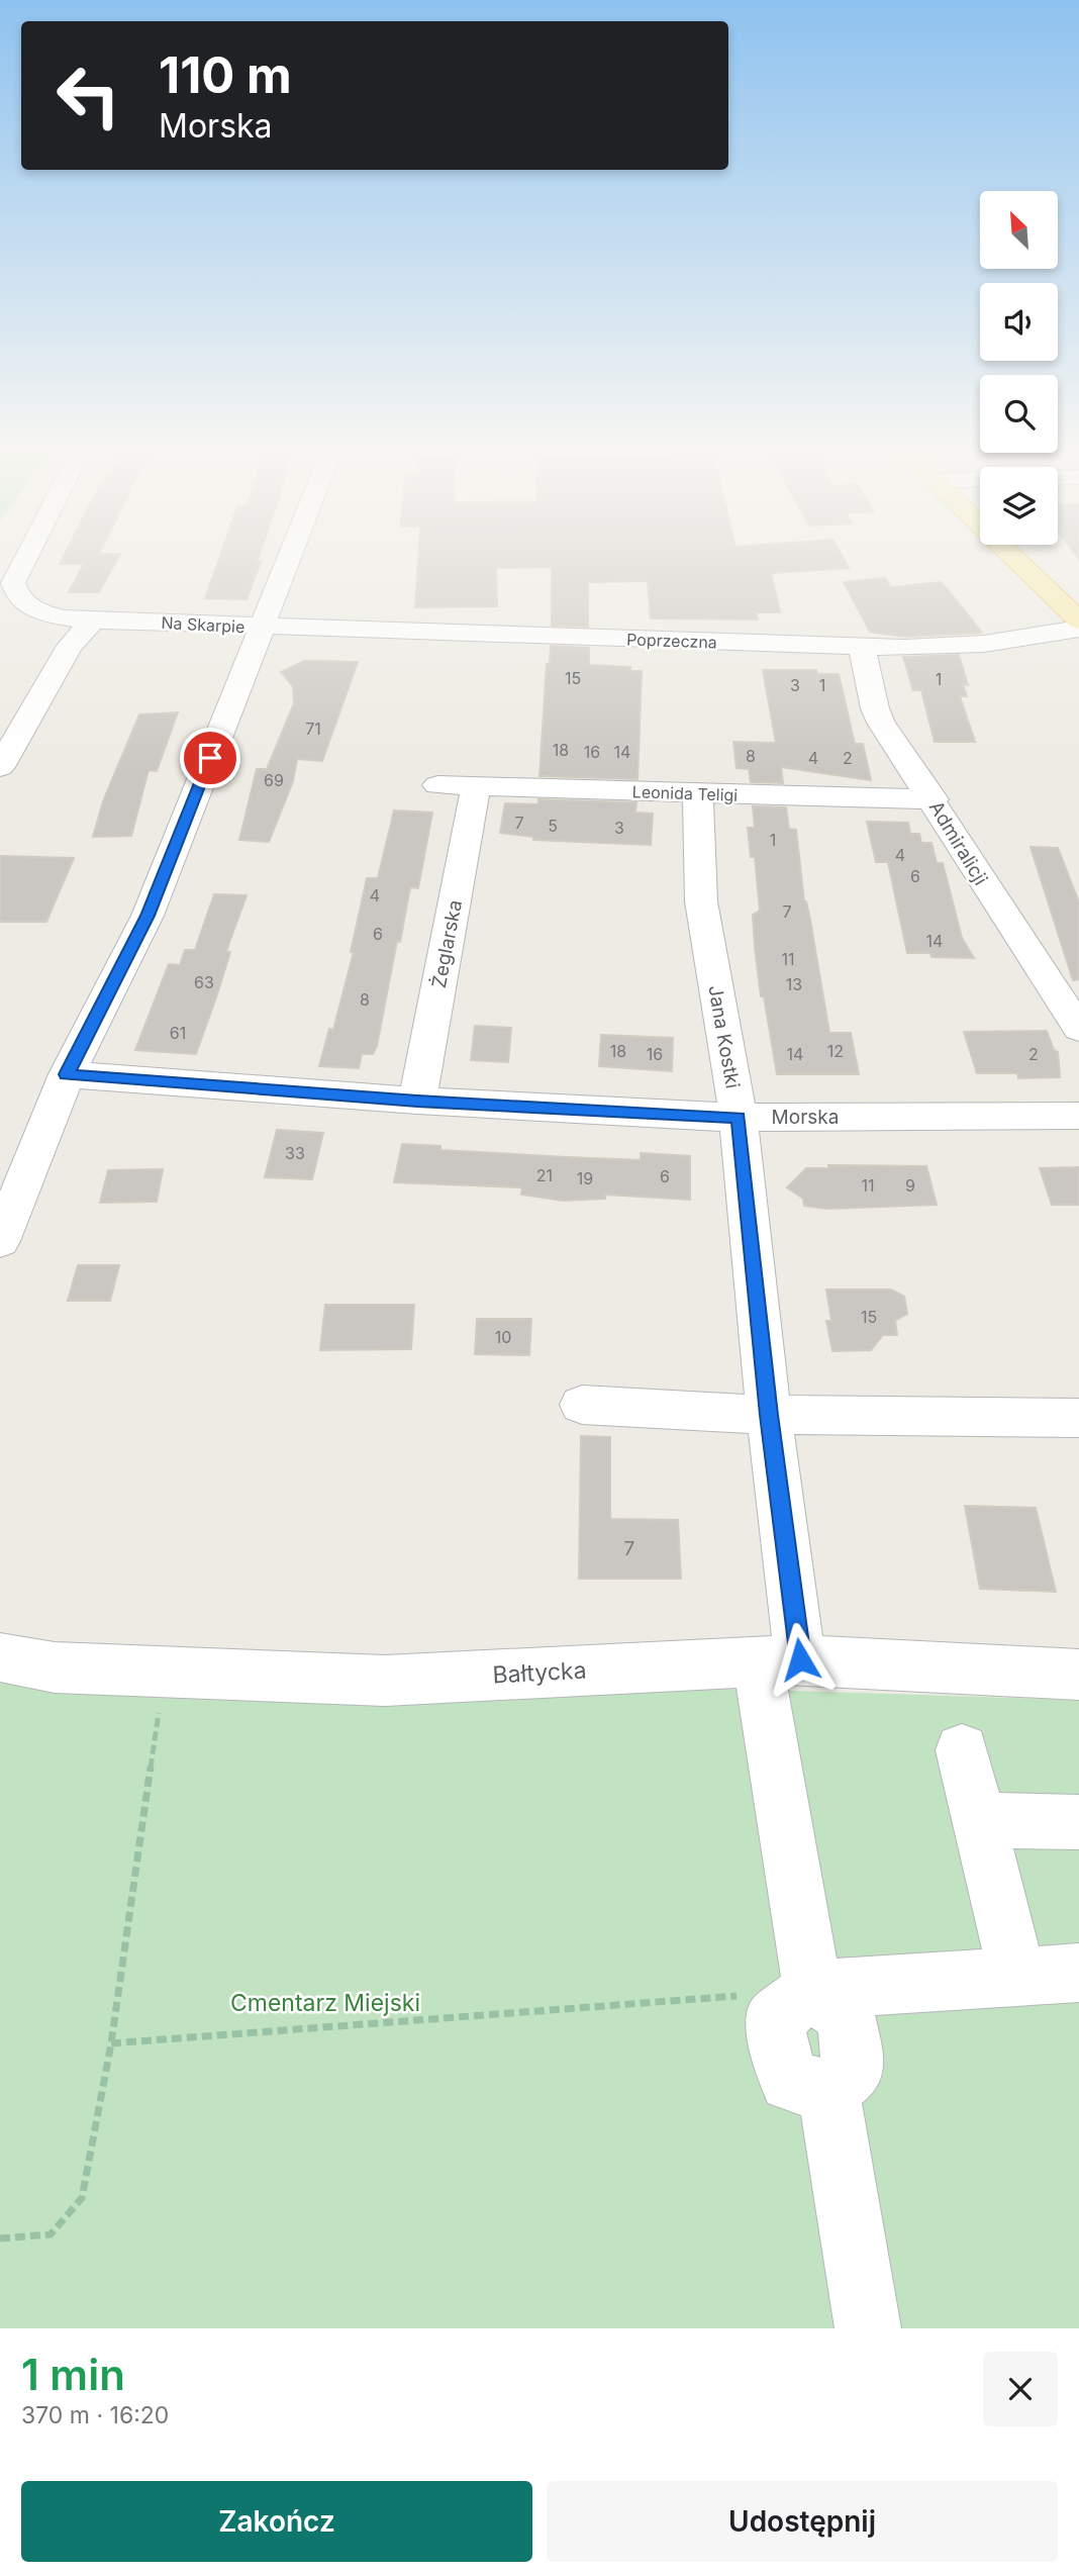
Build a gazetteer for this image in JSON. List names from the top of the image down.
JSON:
{
  "streets": {
    "street": [
      "Na Skarpie",
      "Poprzeczna",
      "Leonida Teligi",
      "Admiralicji",
      "Żeglarska",
      "Jana Kostki",
      "Morska",
      "Bałtycka"
    ]
  },
  "crossings": [
    ["Na Skarpie", "Poprzeczna"],
    ["Poprzeczna", "Admiralicji"],
    ["Leonida Teligi", "Admiralicji"],
    ["Leonida Teligi", "Żeglarska"],
    ["Leonida Teligi", "Jana Kostki"],
    ["Żeglarska", "Morska"],
    ["Jana Kostki", "Morska"],
    ["Jana Kostki", "Bałtycka"]
  ],
  "parks": ["Cmentarz Miejski"],
  "house_numbers": [
    "15",
    "1",
    "3",
    "1",
    "71",
    "18",
    "16",
    "14",
    "8",
    "4",
    "2",
    "69",
    "7",
    "5",
    "3",
    "1",
    "4",
    "6",
    "4",
    "7",
    "6",
    "14",
    "11",
    "63",
    "13",
    "8",
    "61",
    "18",
    "12",
    "16",
    "14",
    "2",
    "33",
    "21",
    "6",
    "19",
    "11",
    "9",
    "15",
    "10",
    "7"
  ],
  "north": "top left",
  "page": {
    "turn": ["110 m", "Morska"],
    "heading": ["1 min", "370 m · 16:20"],
    "buttons": ["Zakończ", "Udostępnij"]
  }
}
